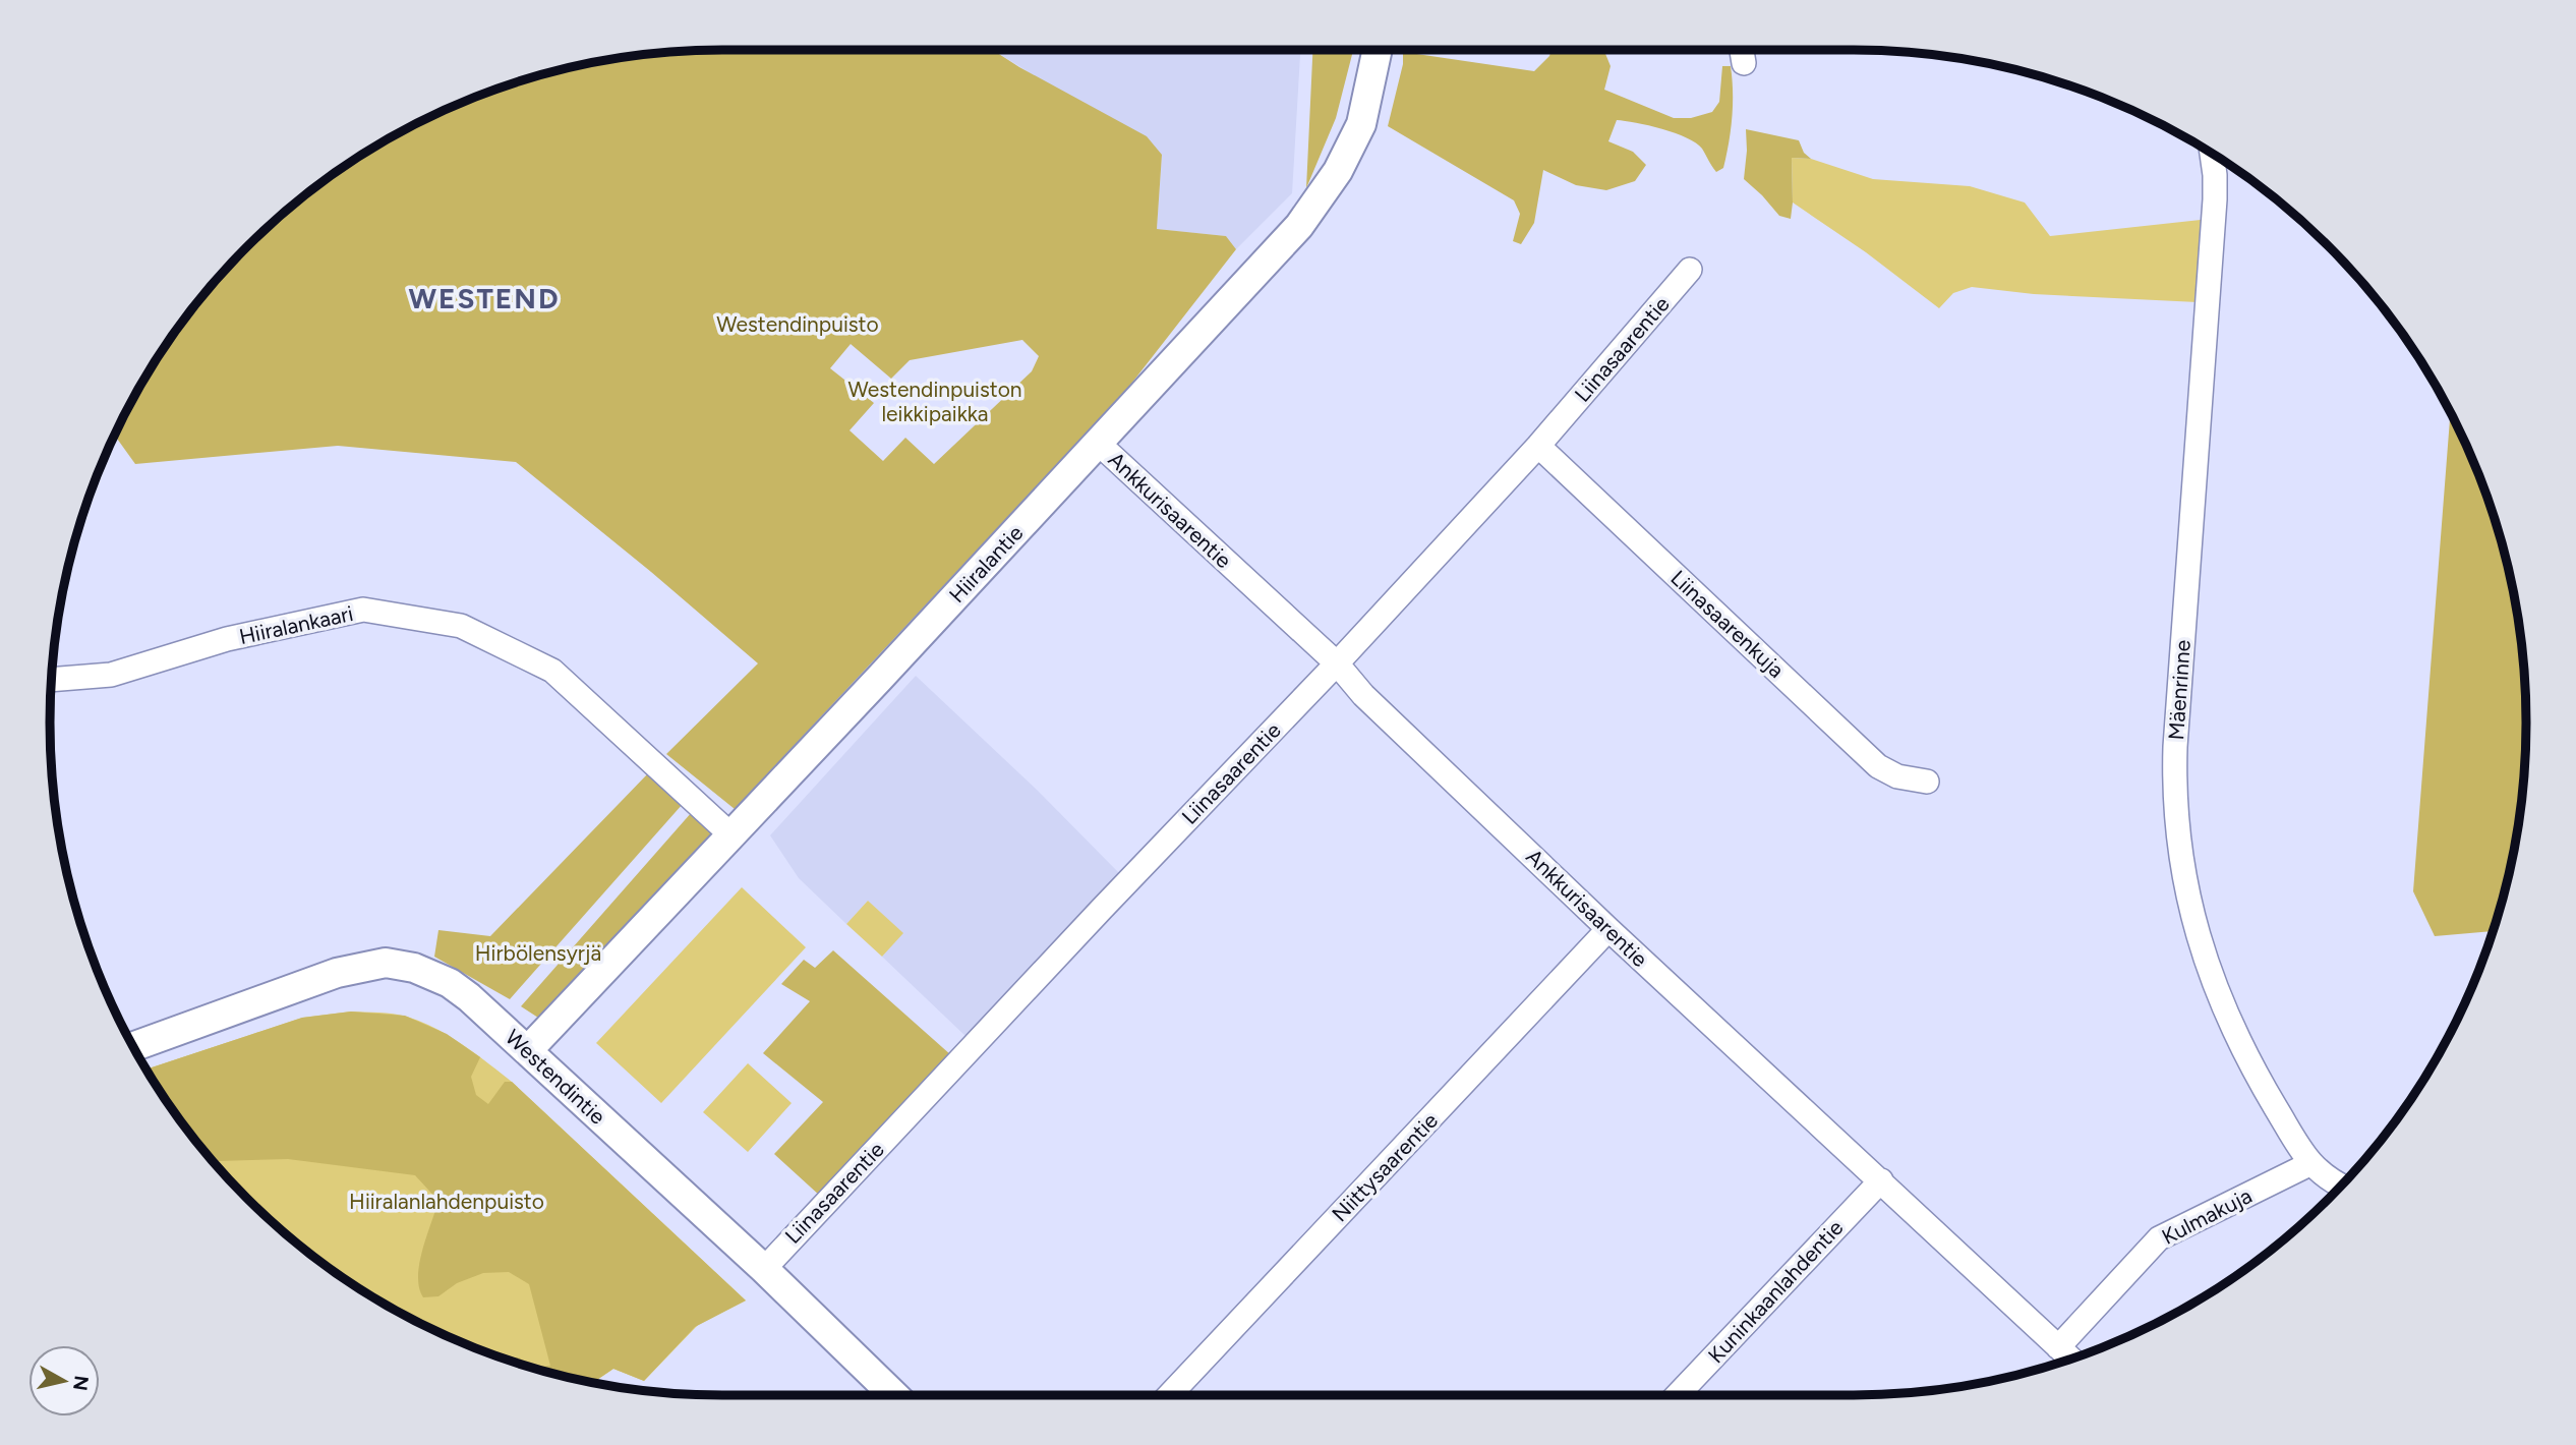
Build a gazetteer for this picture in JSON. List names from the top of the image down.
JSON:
{
  "streets": {
    "street": [
      "Liinasaarentie",
      "Ankkurisaarentie",
      "Hiiralantie",
      "Liinasaarenkuja",
      "Hiiralankaari",
      "Mäenrinne",
      "Westendintie",
      "Niittysaarentie",
      "Kulmakuja",
      "Kuninkaanlahdentie"
    ]
  },
  "crossings": [
    ["Liinasaarentie", "Ankkurisaarentie"],
    ["Liinasaarentie", "Liinasaarenkuja"],
    ["Liinasaarentie", "Westendintie"],
    ["Ankkurisaarentie", "Hiiralantie"],
    ["Ankkurisaarentie", "Niittysaarentie"],
    ["Ankkurisaarentie", "Kulmakuja"],
    ["Ankkurisaarentie", "Kuninkaanlahdentie"],
    ["Hiiralantie", "Hiiralankaari"],
    ["Hiiralantie", "Westendintie"],
    ["Mäenrinne", "Kulmakuja"]
  ],
  "districts": ["WESTEND"],
  "parks": [
    "Westendinpuisto",
    "Westendinpuiston leikkipaikka",
    "Hirbölensyrjä",
    "Hiiralanlahdenpuisto"
  ],
  "north": "right"
}
